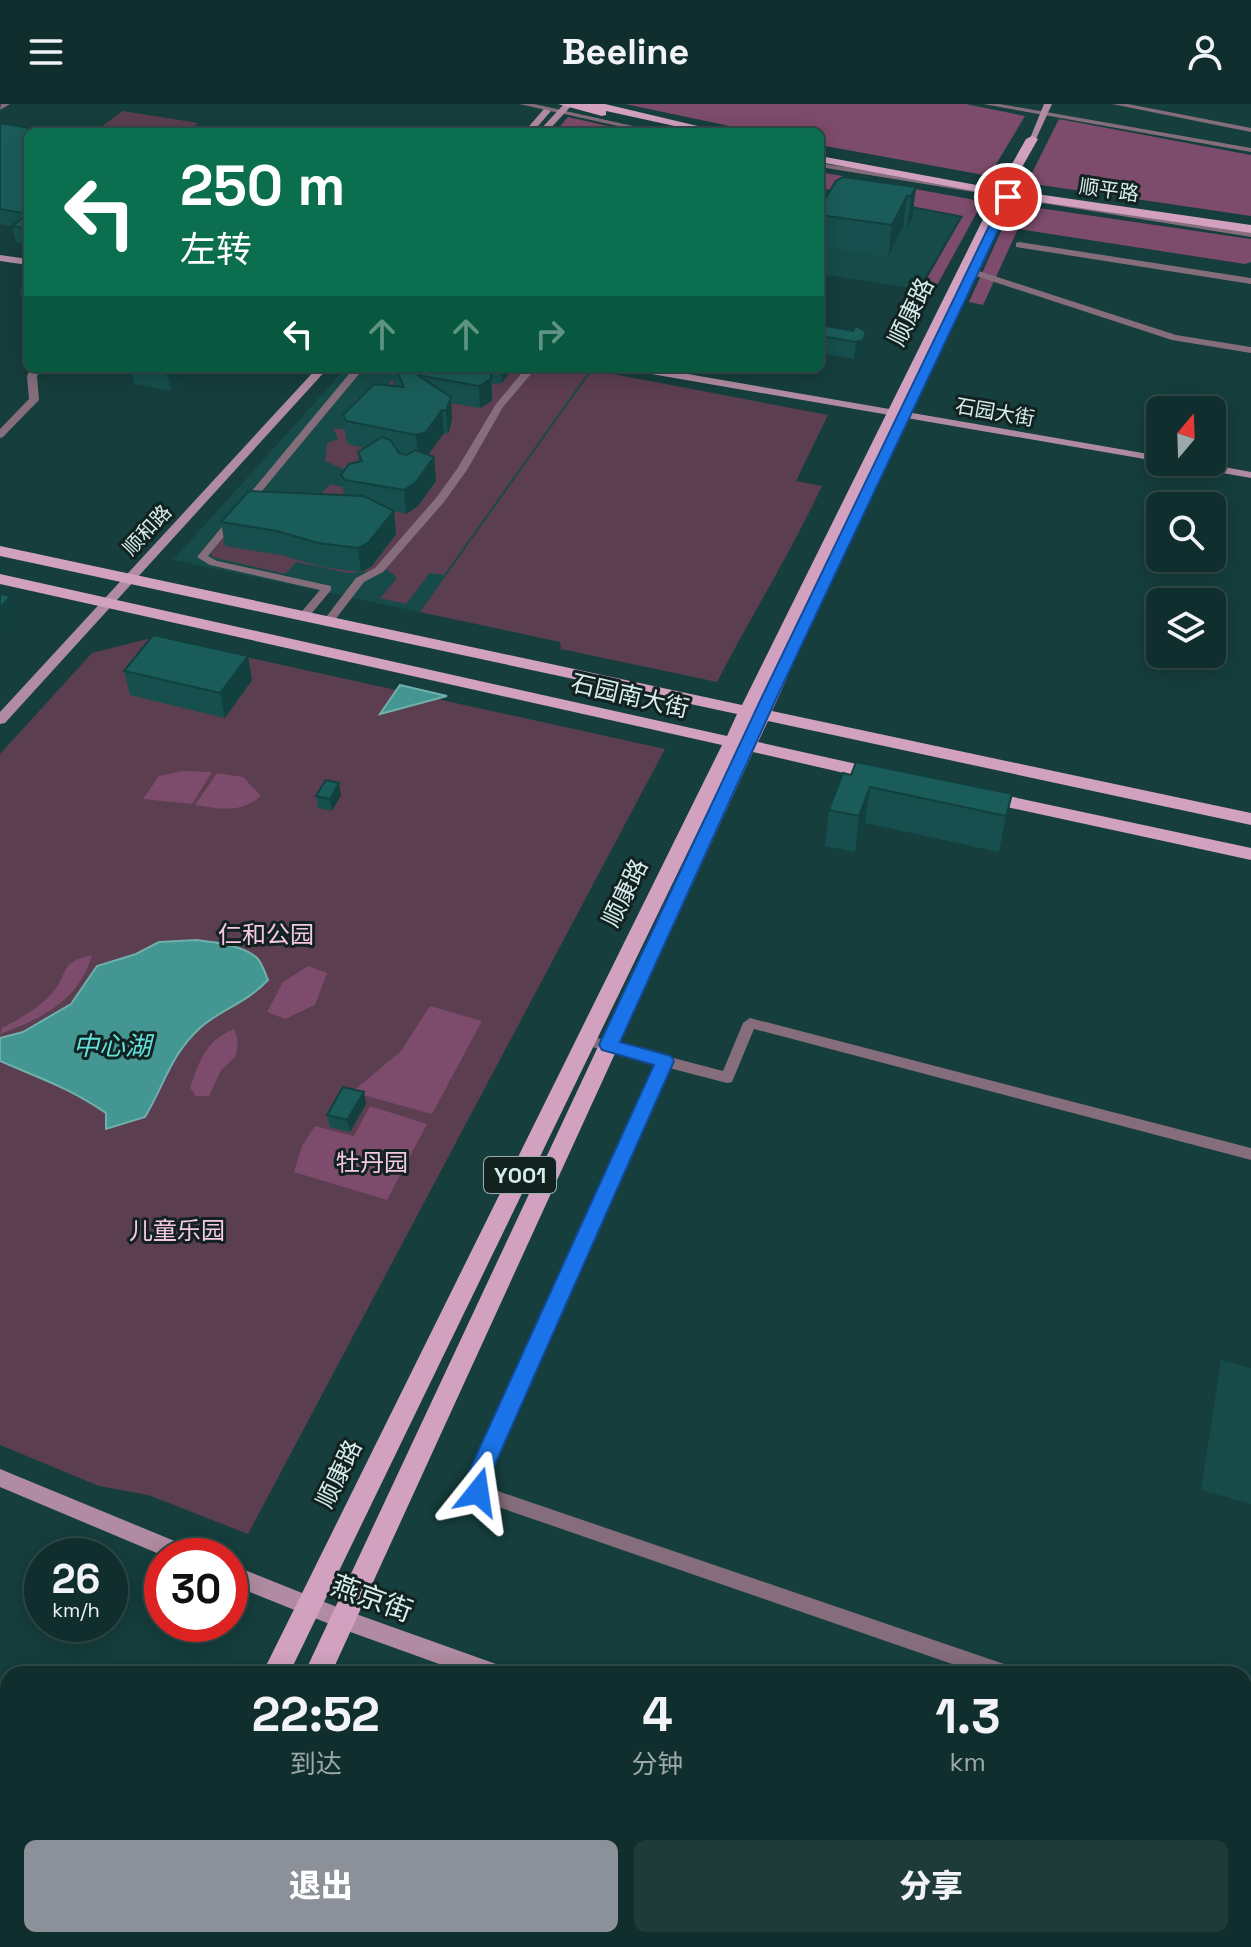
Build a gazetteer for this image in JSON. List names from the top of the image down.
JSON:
{
  "streets": {
    "main road": [
      "顺平路",
      "顺康路",
      "石园大街",
      "顺和路",
      "石园南大街",
      "Y001",
      "燕京街"
    ]
  },
  "crossings": [
    ["顺平路", "顺康路"],
    ["顺康路", "石园大街"],
    ["顺康路", "石园南大街"],
    ["顺康路", "燕京街"],
    ["顺和路", "石园南大街"]
  ],
  "water": ["中心湖"],
  "parks": ["仁和公园", "牡丹园", "儿童乐园"],
  "north": "top",
  "page": {
    "header": "Beeline",
    "turn": ["250 m", "左转"],
    "speed": "26 km/h",
    "limit": "30",
    "eta": [
      "22:52",
      "到达",
      "4",
      "分钟",
      "1.3",
      "km"
    ],
    "buttons": ["退出", "分享"]
  }
}
